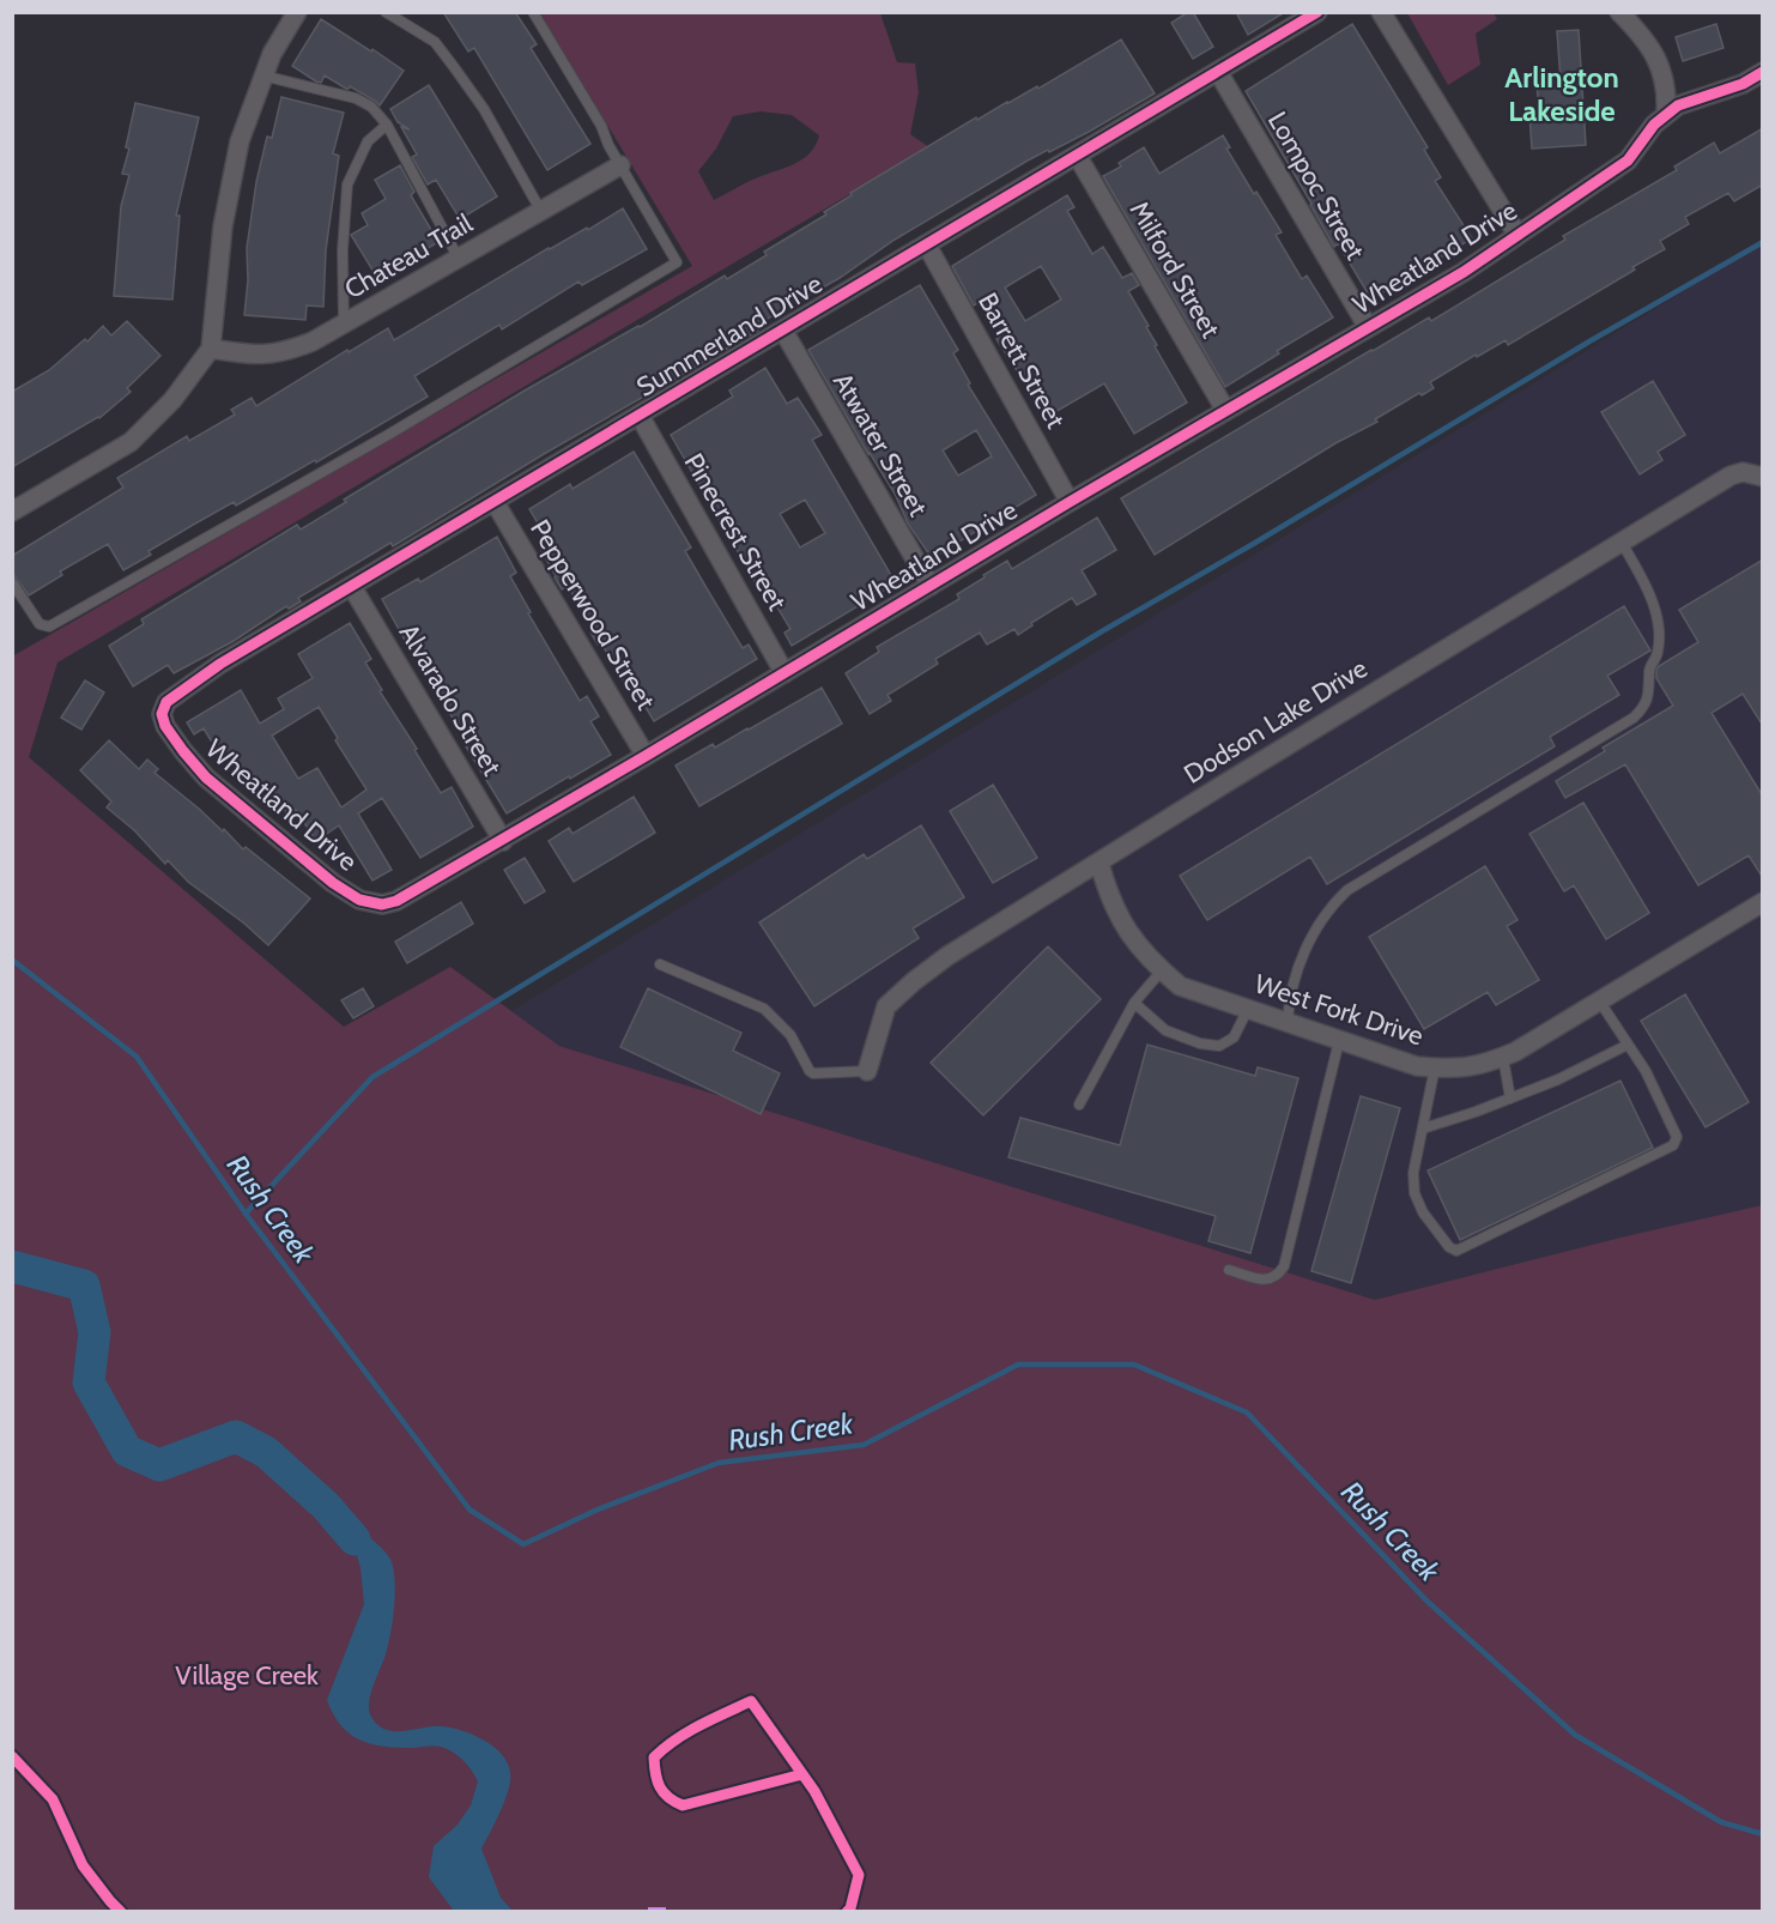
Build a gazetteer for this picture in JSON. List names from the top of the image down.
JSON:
{
  "streets": {
    "street": [
      "Lompoc Street",
      "Chateau Trail",
      "Wheatland Drive",
      "Milford Street",
      "Summerland Drive",
      "Barrett Street",
      "Atwater Street",
      "Pinecrest Street",
      "Pepperwood Street",
      "Alvarado Street",
      "Dodson Lake Drive",
      "West Fork Drive"
    ]
  },
  "crossings": [
    ["Lompoc Street", "Wheatland Drive"],
    ["Lompoc Street", "Summerland Drive"],
    ["Wheatland Drive", "Milford Street"],
    ["Wheatland Drive", "Summerland Drive"],
    ["Wheatland Drive", "Barrett Street"],
    ["Wheatland Drive", "Atwater Street"],
    ["Wheatland Drive", "Pinecrest Street"],
    ["Wheatland Drive", "Pepperwood Street"],
    ["Wheatland Drive", "Alvarado Street"],
    ["Milford Street", "Summerland Drive"],
    ["Summerland Drive", "Barrett Street"],
    ["Summerland Drive", "Atwater Street"],
    ["Summerland Drive", "Pinecrest Street"],
    ["Summerland Drive", "Pepperwood Street"],
    ["Summerland Drive", "Alvarado Street"],
    ["Dodson Lake Drive", "West Fork Drive"]
  ],
  "districts": ["Arlington Lakeside"],
  "water": ["Rush Creek"],
  "parks": ["Village Creek"]
}
